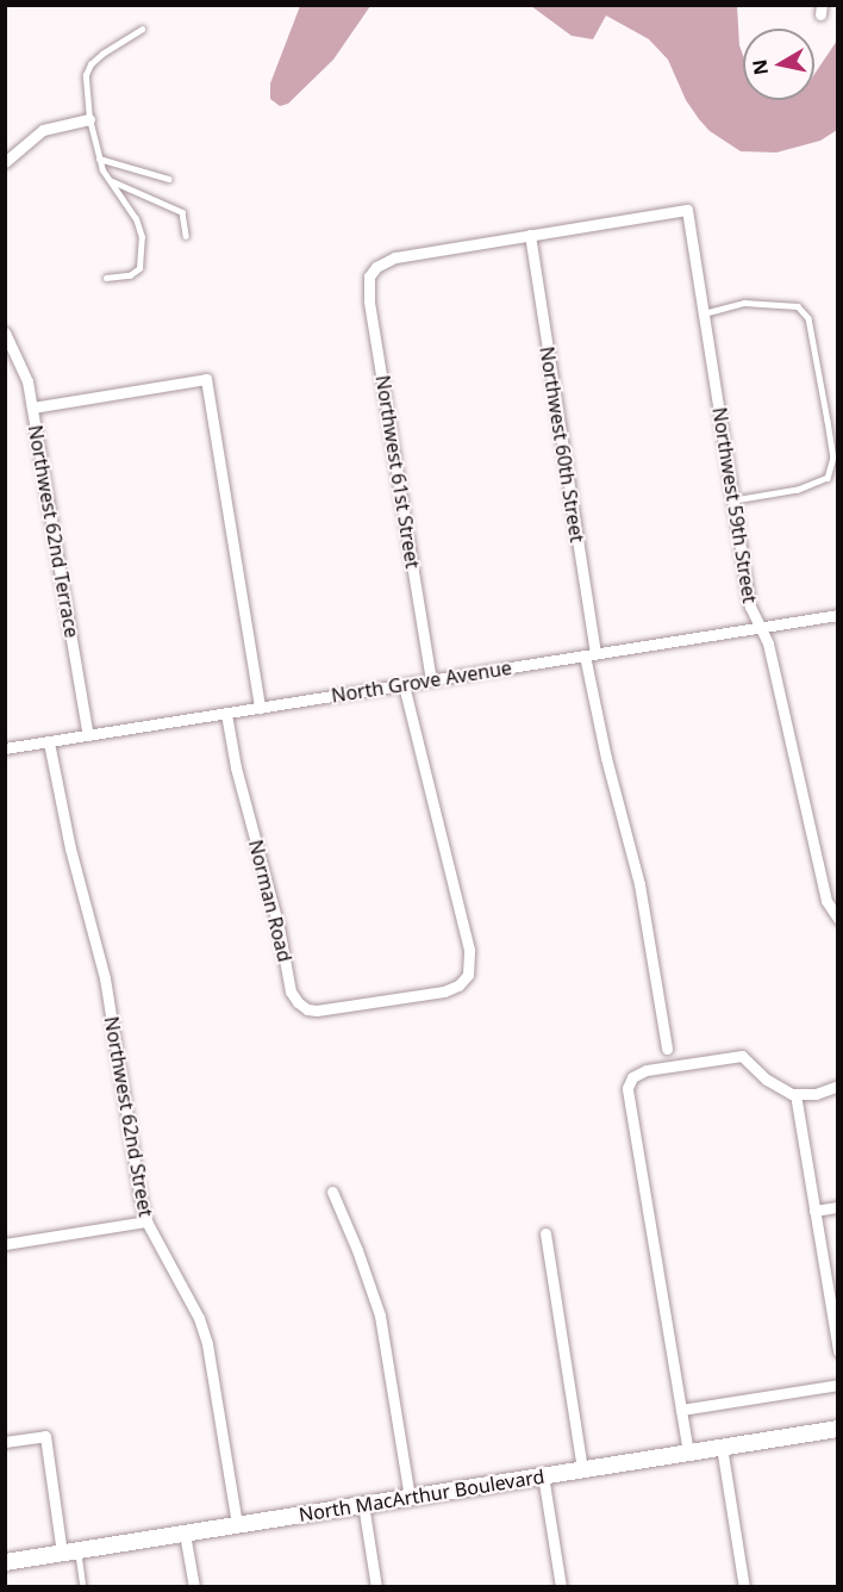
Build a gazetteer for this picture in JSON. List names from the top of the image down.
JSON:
{
  "streets": {
    "main road": ["North MacArthur Boulevard"],
    "street": [
      "Northwest 60th Street",
      "Northwest 61st Street",
      "Northwest 59th Street",
      "Northwest 62nd Terrace",
      "North Grove Avenue",
      "Norman Road",
      "Northwest 62nd Street"
    ]
  },
  "crossings": [
    ["Northwest 60th Street", "Northwest 61st Street"],
    ["Northwest 60th Street", "Northwest 59th Street"],
    ["Northwest 60th Street", "North Grove Avenue"],
    ["Northwest 61st Street", "Northwest 59th Street"],
    ["Northwest 61st Street", "North Grove Avenue"],
    ["Northwest 59th Street", "North Grove Avenue"],
    ["Northwest 62nd Terrace", "North Grove Avenue"],
    ["North Grove Avenue", "Norman Road"],
    ["North Grove Avenue", "Northwest 62nd Street"],
    ["Northwest 62nd Street", "North MacArthur Boulevard"]
  ],
  "north": "left"
}
